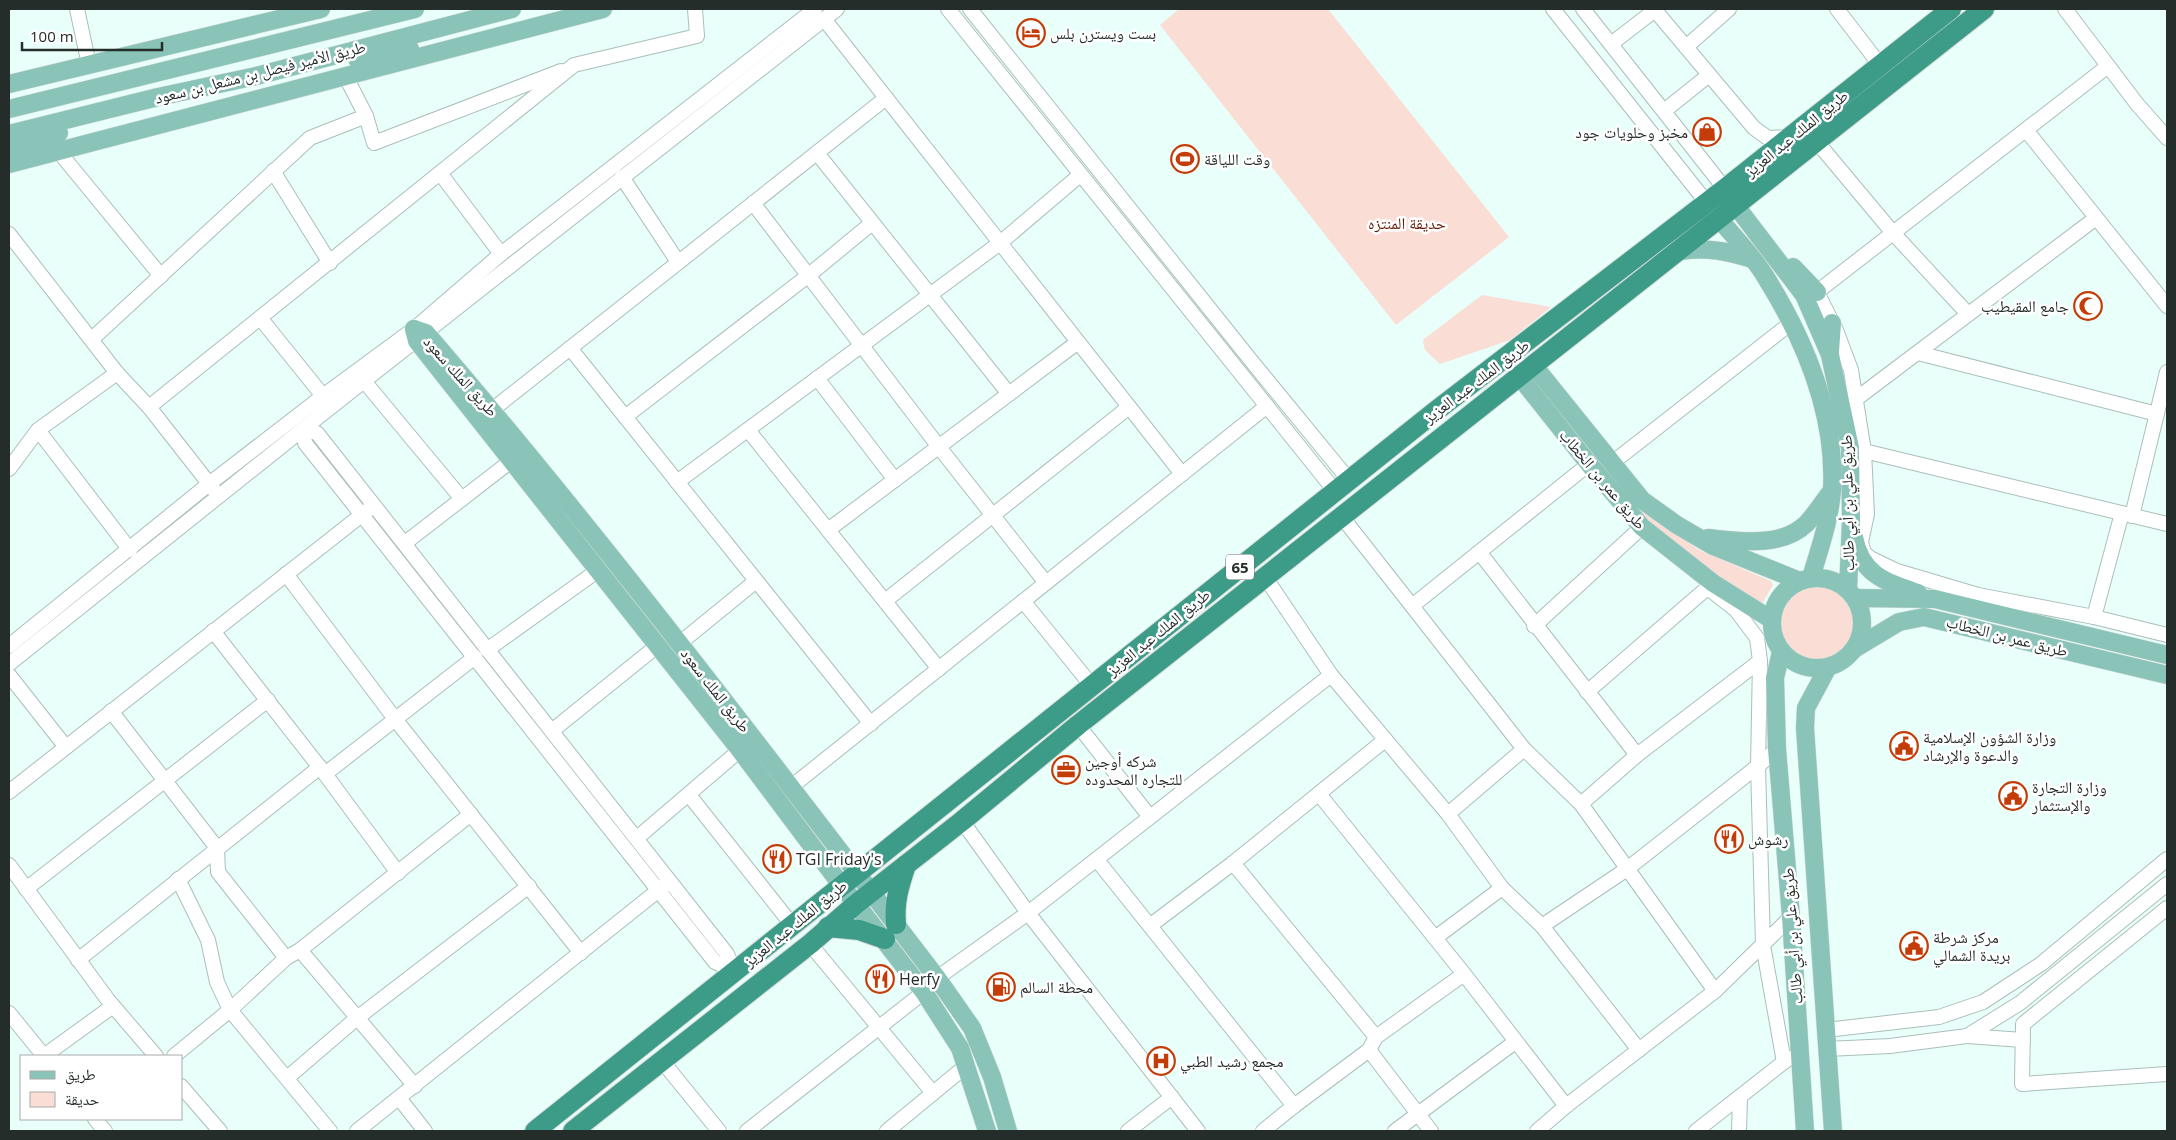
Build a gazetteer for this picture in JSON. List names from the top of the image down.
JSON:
{
  "streets": {
    "highway": ["طريق الملك عبد العزيز", "65"],
    "main road": [
      "طريق الأمير فيصل بن مشعل بن سعود",
      "طريق الملك سعود",
      "طريق عمر بن الخطاب",
      "طريق علي بن أبي طالب"
    ]
  },
  "crossings": [
    ["طريق الملك عبد العزيز", "طريق الملك سعود"],
    ["طريق الملك عبد العزيز", "طريق عمر بن الخطاب"],
    ["طريق الملك عبد العزيز", "طريق علي بن أبي طالب"],
    ["طريق عمر بن الخطاب", "طريق علي بن أبي طالب"]
  ],
  "parks": ["حديقة المنتزه"],
  "places": {
    "hotel": ["بست ويسترن بلس"],
    "shop": ["مخبز وحلويات جود"],
    "sports": ["وقت اللياقة"],
    "mosque": ["جامع المقيطيب"],
    "public building": ["وزارة الشؤون الإسلامية والدعوة والإرشاد", "وزارة التجارة والإستثمار", "مركز شرطة بريدة الشمالي"],
    "office": ["شركه أوجين للتجاره المحدوده"],
    "restaurant": ["رشوش", "TGI Friday's", "Herfy"],
    "fuel station": ["محطة السالم"],
    "hospital": ["مجمع رشيد الطبي"]
  },
  "legend": ["طريق", "حديقة"],
  "scale_bar": "100 m"
}
